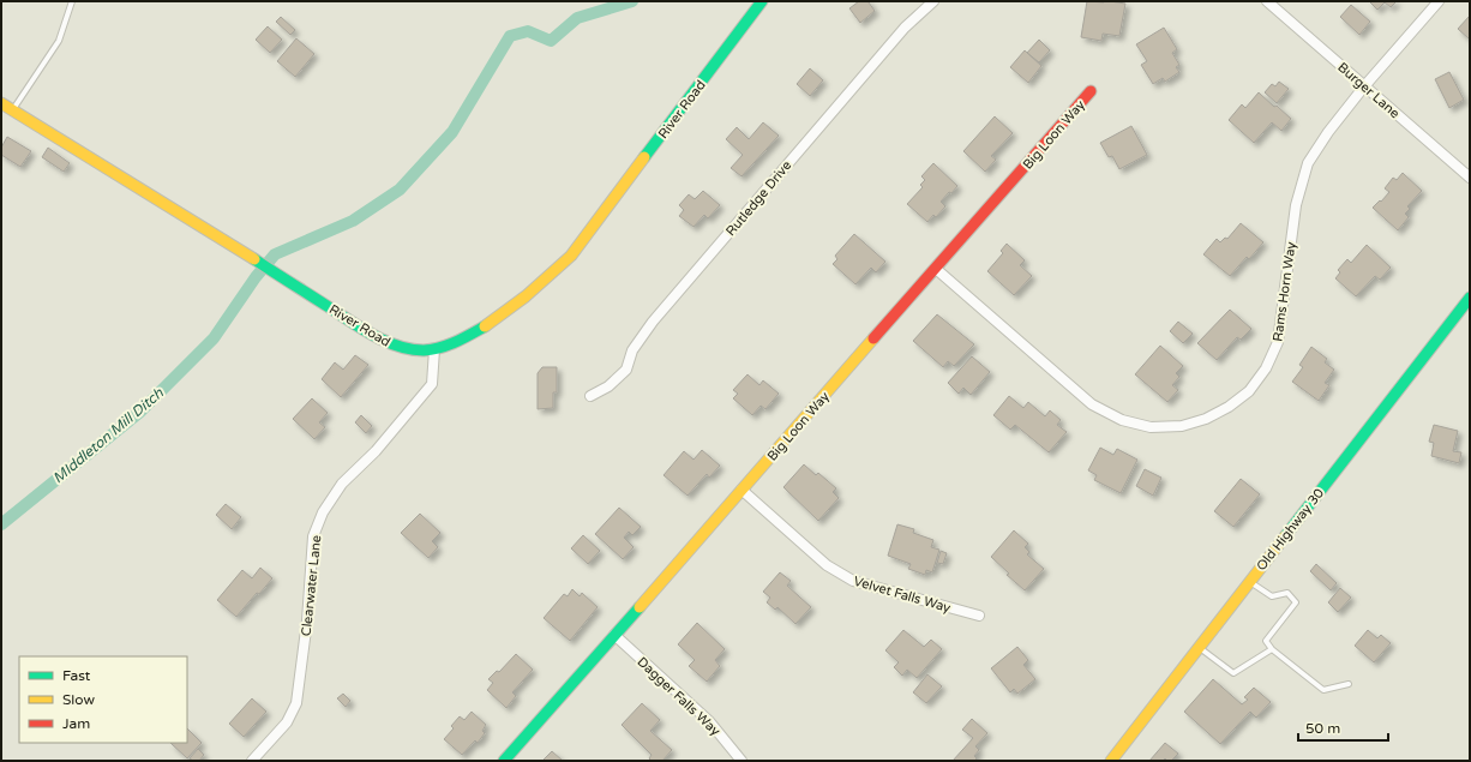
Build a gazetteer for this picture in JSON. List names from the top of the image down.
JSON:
{
  "streets": {
    "street": [
      "Burger Lane",
      "River Road",
      "Big Loon Way",
      "Rutledge Drive",
      "Rams Horn Way",
      "Old Highway 30",
      "Clearwater Lane",
      "Velvet Falls Way",
      "Dagger Falls Way"
    ]
  },
  "crossings": [
    ["Burger Lane", "Rams Horn Way"],
    ["River Road", "Clearwater Lane"],
    ["Big Loon Way", "Rams Horn Way"],
    ["Big Loon Way", "Velvet Falls Way"],
    ["Big Loon Way", "Dagger Falls Way"]
  ],
  "water": ["MIddleton Mill Ditch"],
  "legend": ["Fast", "Slow", "Jam"],
  "scale_bar": "50 m"
}
